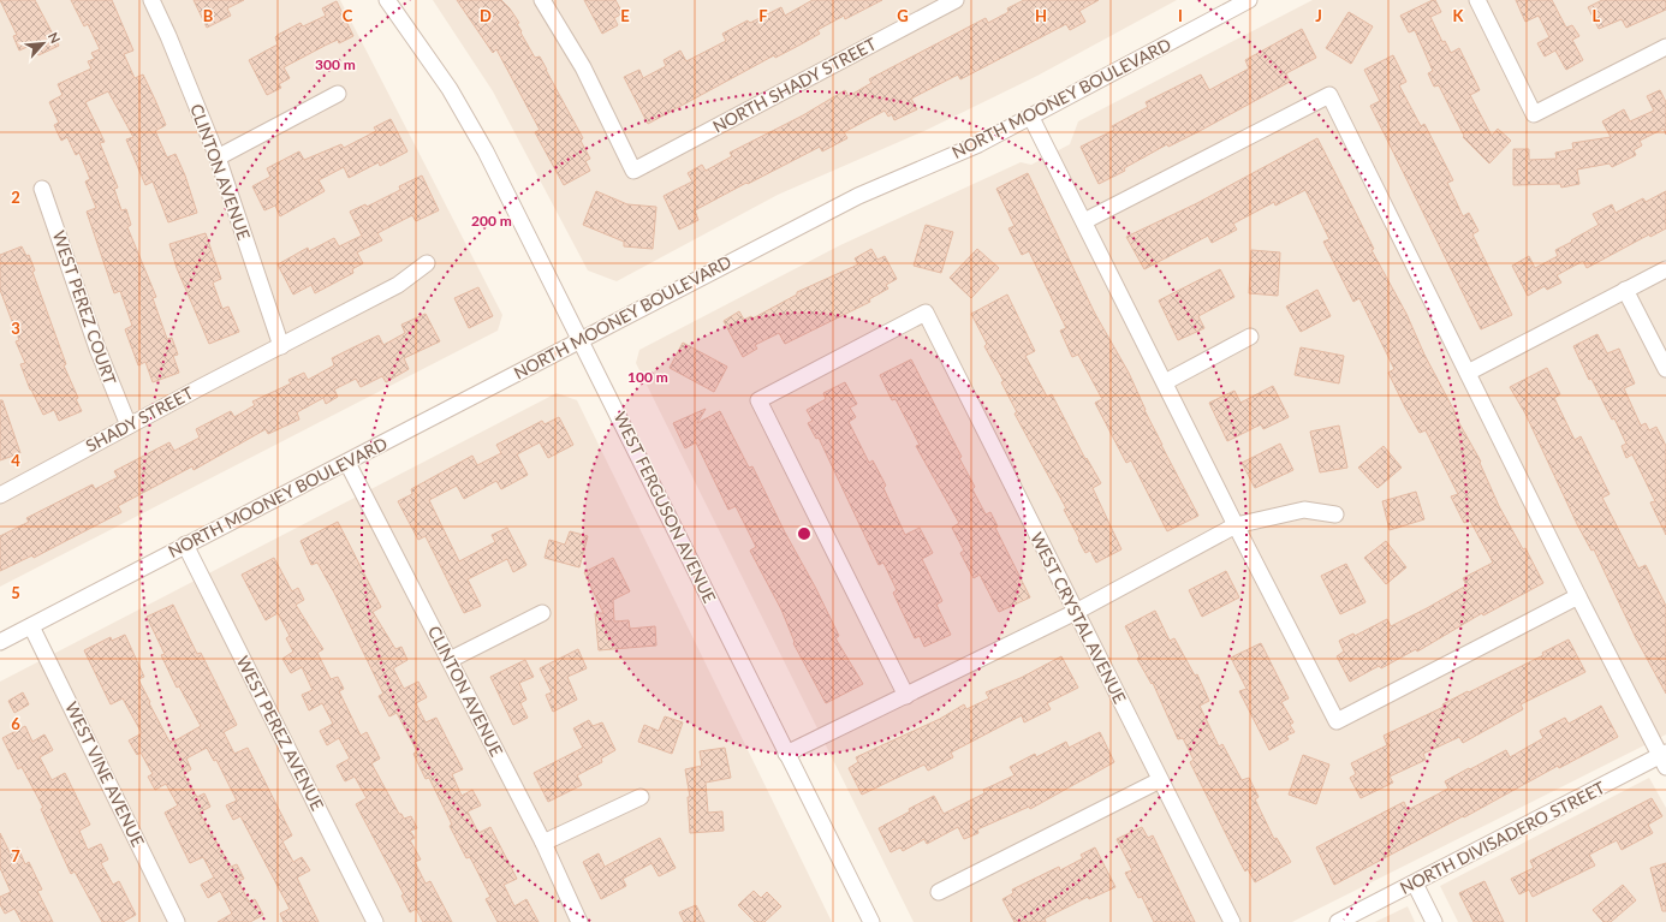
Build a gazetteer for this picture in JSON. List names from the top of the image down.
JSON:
{
  "streets": {
    "street": [
      "NORTH SHADY STREET",
      "NORTH MOONEY BOULEVARD",
      "CLINTON AVENUE",
      "WEST PEREZ COURT",
      "SHADY STREET",
      "WEST FERGUSON AVENUE",
      "WEST CRYSTAL AVENUE",
      "WEST PEREZ AVENUE",
      "WEST VINE AVENUE",
      "NORTH DIVISADERO STREET"
    ]
  },
  "crossings": [
    ["NORTH MOONEY BOULEVARD", "CLINTON AVENUE"],
    ["NORTH MOONEY BOULEVARD", "WEST FERGUSON AVENUE"],
    ["NORTH MOONEY BOULEVARD", "WEST PEREZ AVENUE"],
    ["NORTH MOONEY BOULEVARD", "WEST VINE AVENUE"],
    ["CLINTON AVENUE", "SHADY STREET"],
    ["WEST PEREZ COURT", "SHADY STREET"]
  ],
  "north": "top right",
  "grid": {
    "columns": [
      "B",
      "C",
      "D",
      "E",
      "F",
      "G",
      "H",
      "I",
      "J",
      "K",
      "L"
    ],
    "rows": [
      "2",
      "3",
      "4",
      "5",
      "6",
      "7"
    ]
  },
  "rings": ["300 m", "200 m", "100 m"]
}
